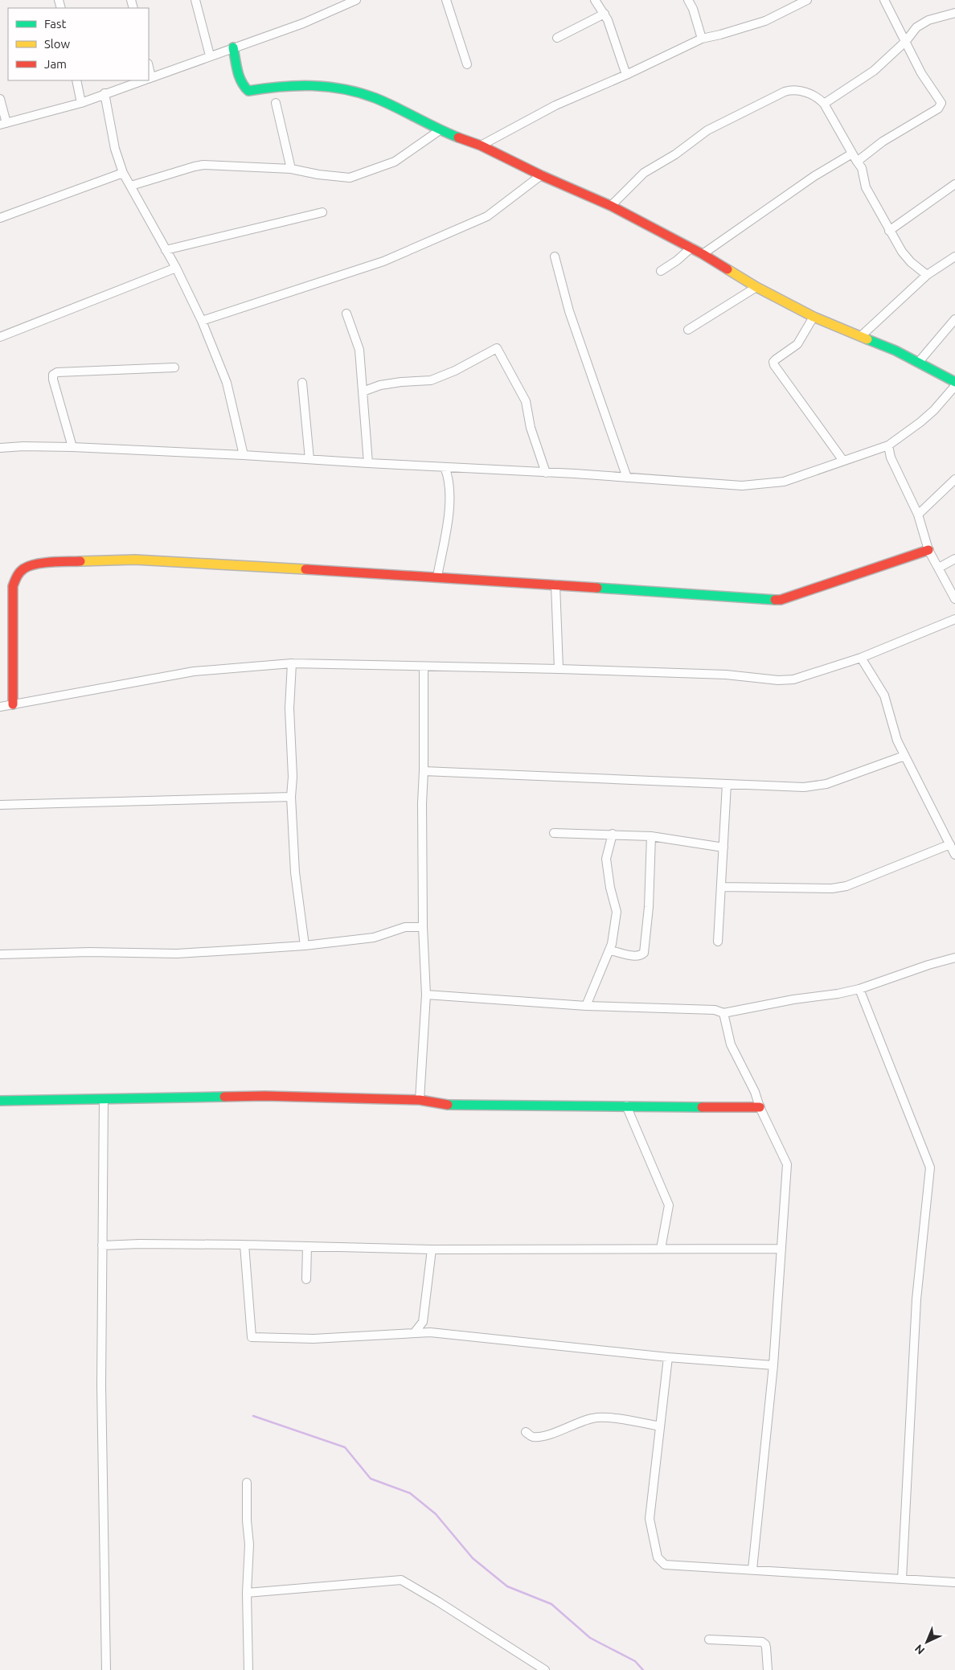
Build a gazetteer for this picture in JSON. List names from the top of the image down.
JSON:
{
  "legend": ["Fast", "Slow", "Jam"],
  "north": "bottom left"
}
